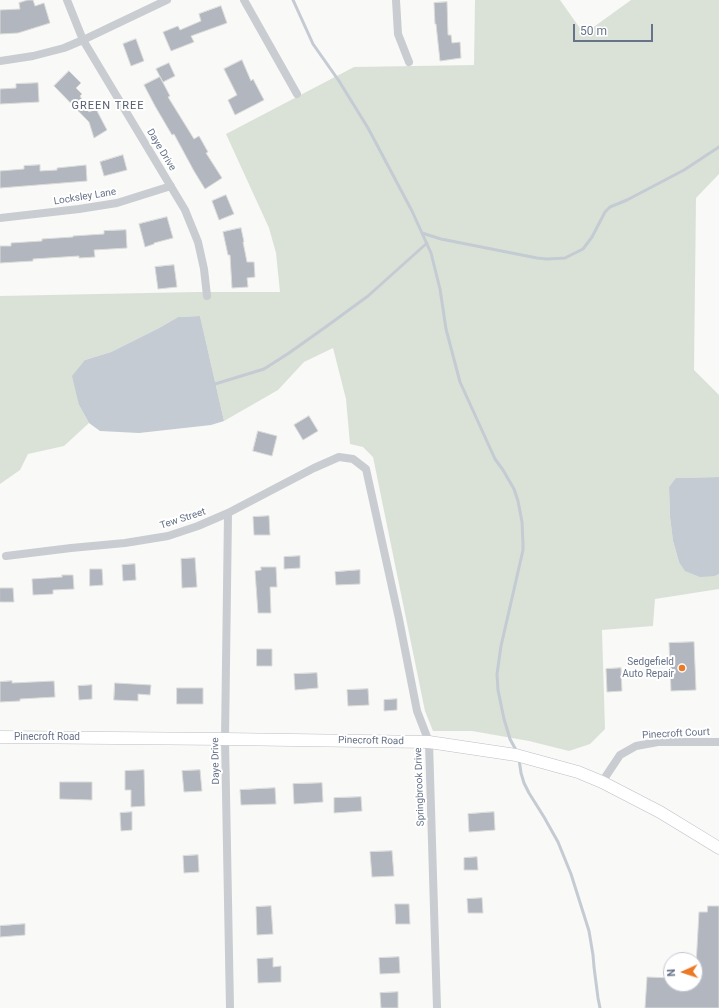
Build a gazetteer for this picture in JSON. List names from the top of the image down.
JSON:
{
  "streets": {
    "street": [
      "Daye Drive",
      "Locksley Lane",
      "Tew Street",
      "Pinecroft Court",
      "Pinecroft Road",
      "Springbrook Drive"
    ]
  },
  "crossings": [
    ["Daye Drive", "Locksley Lane"],
    ["Daye Drive", "Tew Street"],
    ["Daye Drive", "Pinecroft Road"],
    ["Tew Street", "Springbrook Drive"],
    ["Pinecroft Court", "Pinecroft Road"],
    ["Pinecroft Road", "Springbrook Drive"]
  ],
  "districts": ["GREEN TREE"],
  "places": ["Sedgefield Auto Repair"],
  "scale_bar": "50 m",
  "north": "left"
}
